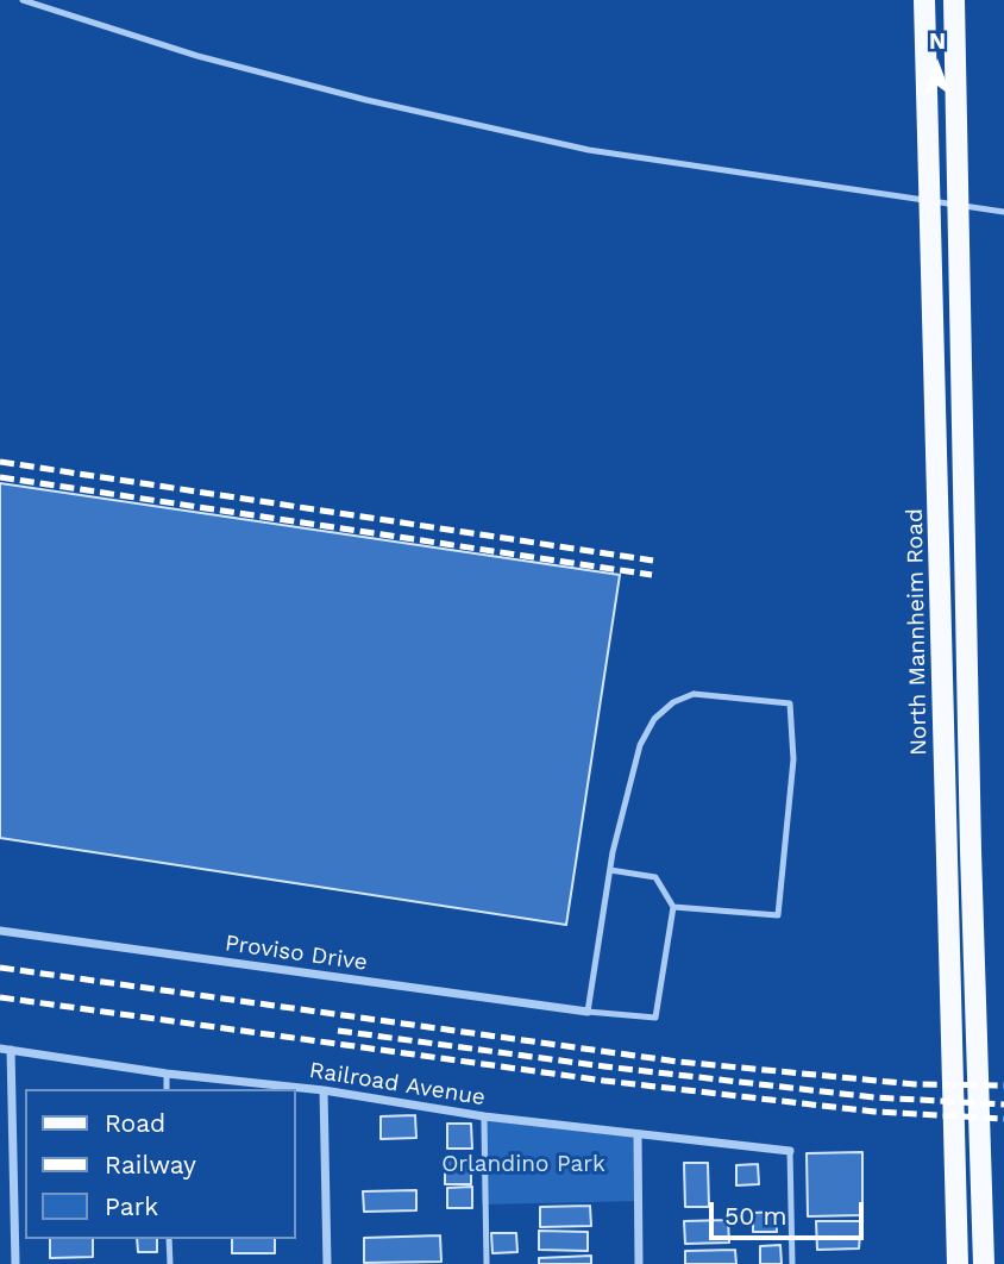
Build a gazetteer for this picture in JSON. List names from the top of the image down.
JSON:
{
  "streets": {
    "main road": ["North Mannheim Road"],
    "street": ["Proviso Drive", "Railroad Avenue"]
  },
  "parks": ["Orlandino Park"],
  "legend": ["Road", "Railway", "Park"],
  "scale_bar": "50 m",
  "north": "top"
}
